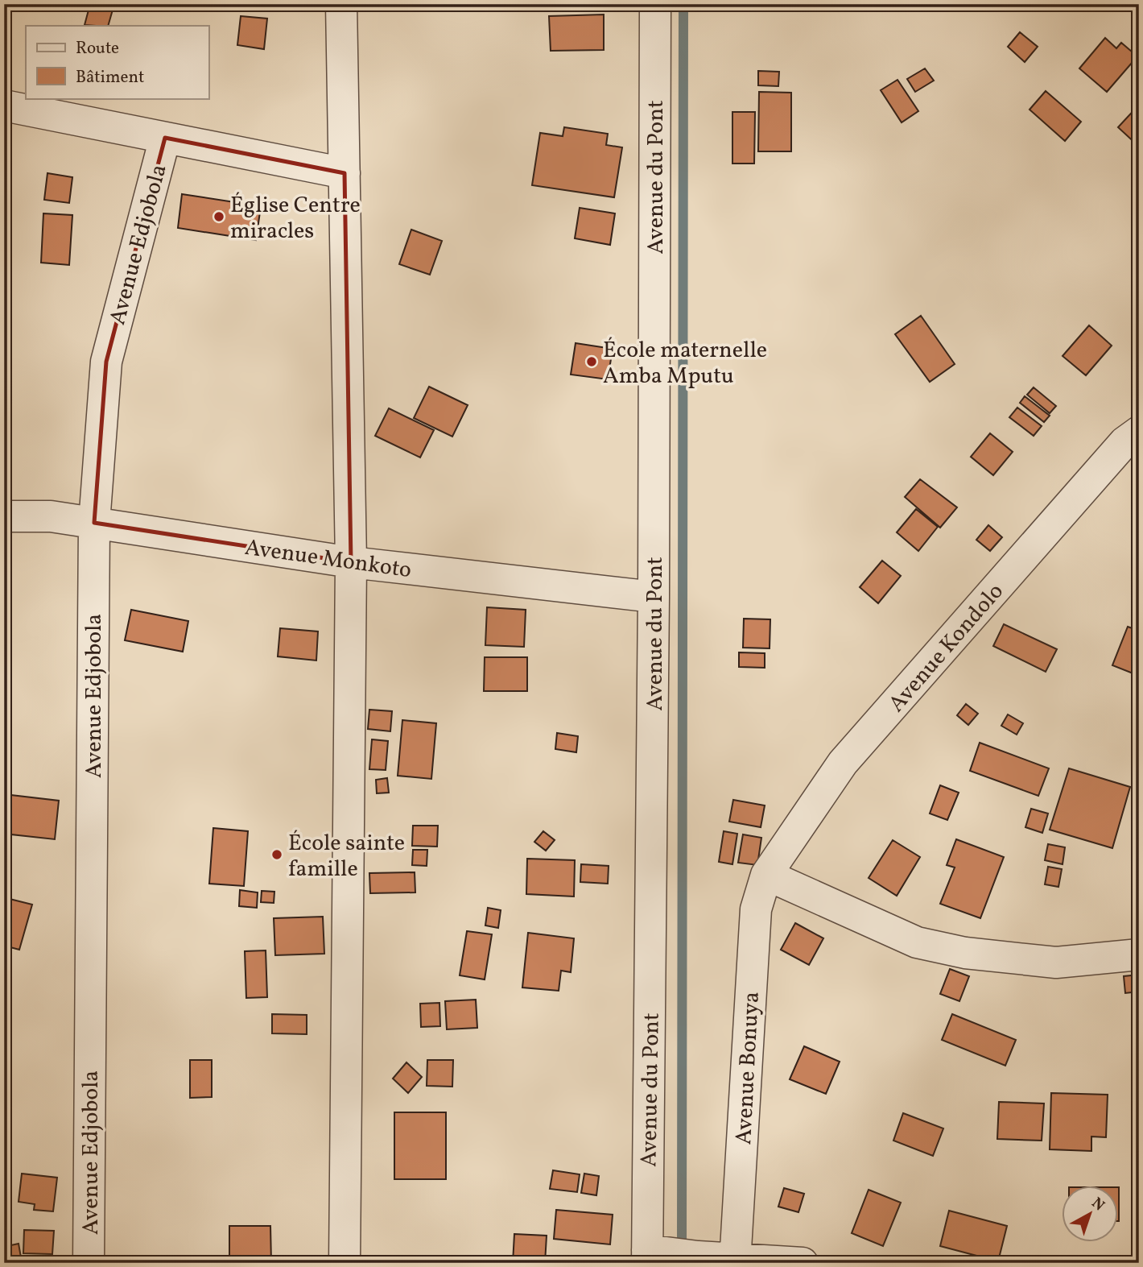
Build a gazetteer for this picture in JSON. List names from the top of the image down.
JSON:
{
  "streets": {
    "street": [
      "Avenue du Pont",
      "Avenue Edjobola",
      "Avenue Monkoto",
      "Avenue Kondolo",
      "Avenue Bonuya"
    ]
  },
  "crossings": [
    ["Avenue du Pont", "Avenue Monkoto"],
    ["Avenue Edjobola", "Avenue Monkoto"],
    ["Avenue Kondolo", "Avenue Bonuya"]
  ],
  "places": ["Église Centre miracles", "École maternelle Amba Mputu", "École sainte famille"],
  "legend": ["Route", "Bâtiment"],
  "north": "top right"
}
